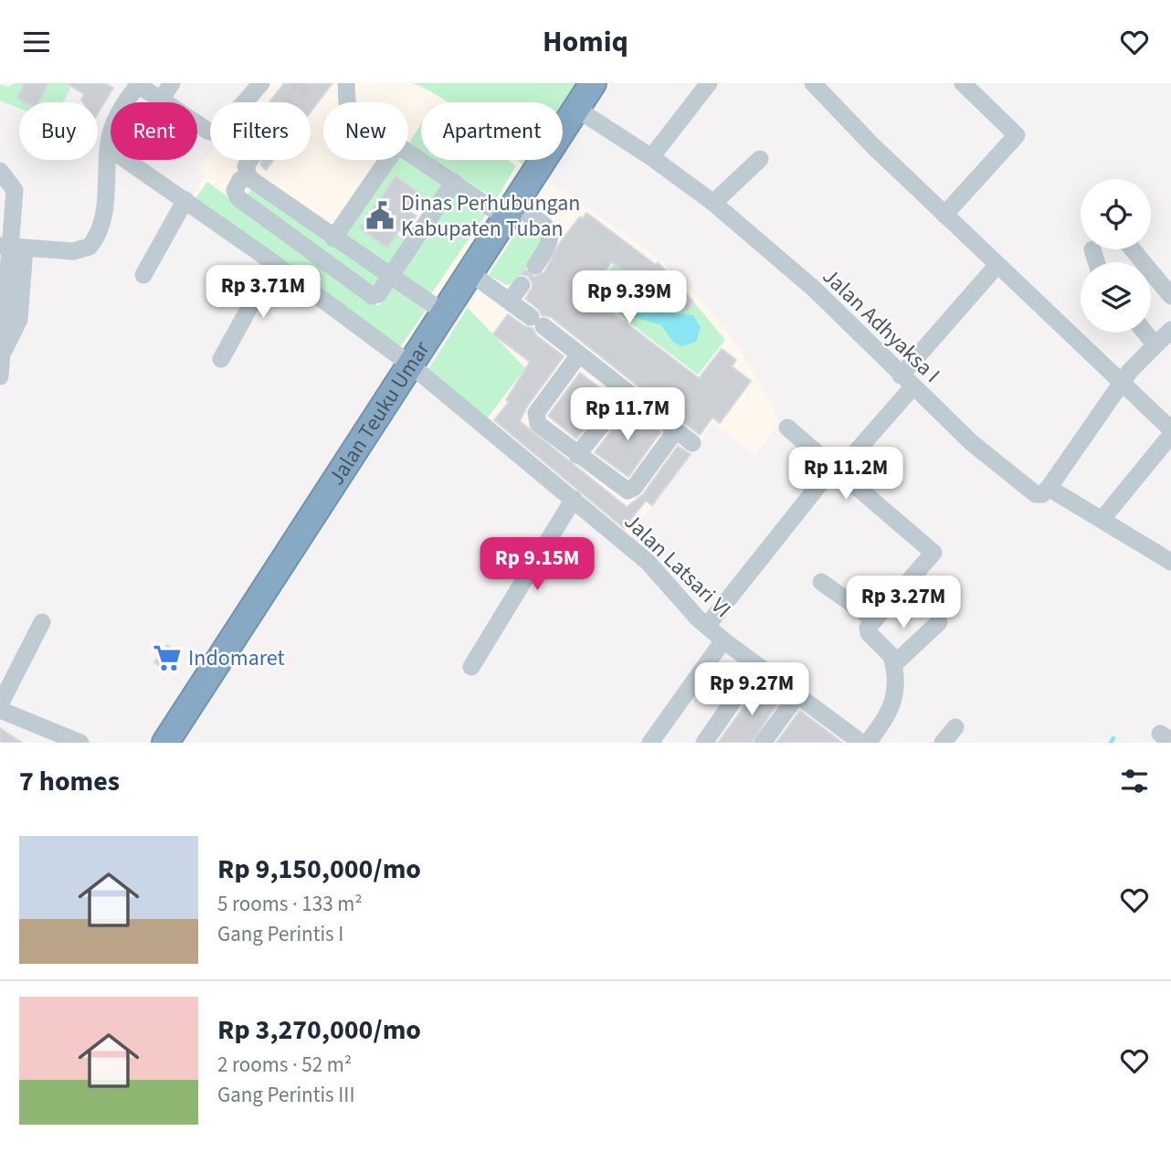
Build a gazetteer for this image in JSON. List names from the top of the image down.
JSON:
{
  "streets": {
    "highway": ["Jalan Teuku Umar"],
    "street": ["Jalan Adhyaksa I", "Jalan Latsari VI"]
  },
  "crossings": [
    ["Jalan Adhyaksa I", "Jalan Teuku Umar"],
    ["Jalan Teuku Umar", "Jalan Latsari VI"]
  ],
  "places": {
    "public building": ["Dinas Perhubungan Kabupaten Tuban"],
    "supermarket": ["Indomaret"]
  },
  "page": {
    "header": "Homiq",
    "chip": [
      "Buy",
      "Rent",
      "Filters",
      "New",
      "Apartment"
    ],
    "price": [
      "Rp 3.71M",
      "Rp 9.39M",
      "Rp 11.7M",
      "Rp 11.2M",
      "Rp 9.15M",
      "Rp 3.27M",
      "Rp 9.27M"
    ],
    "heading": "7 homes",
    "list": [
      {
        "name": "Rp 9,150,000/mo",
        "note": "5 rooms · 133 m² · Gang Perintis I"
      },
      {
        "name": "Rp 3,270,000/mo",
        "note": "2 rooms · 52 m² · Gang Perintis III"
      }
    ]
  }
}
